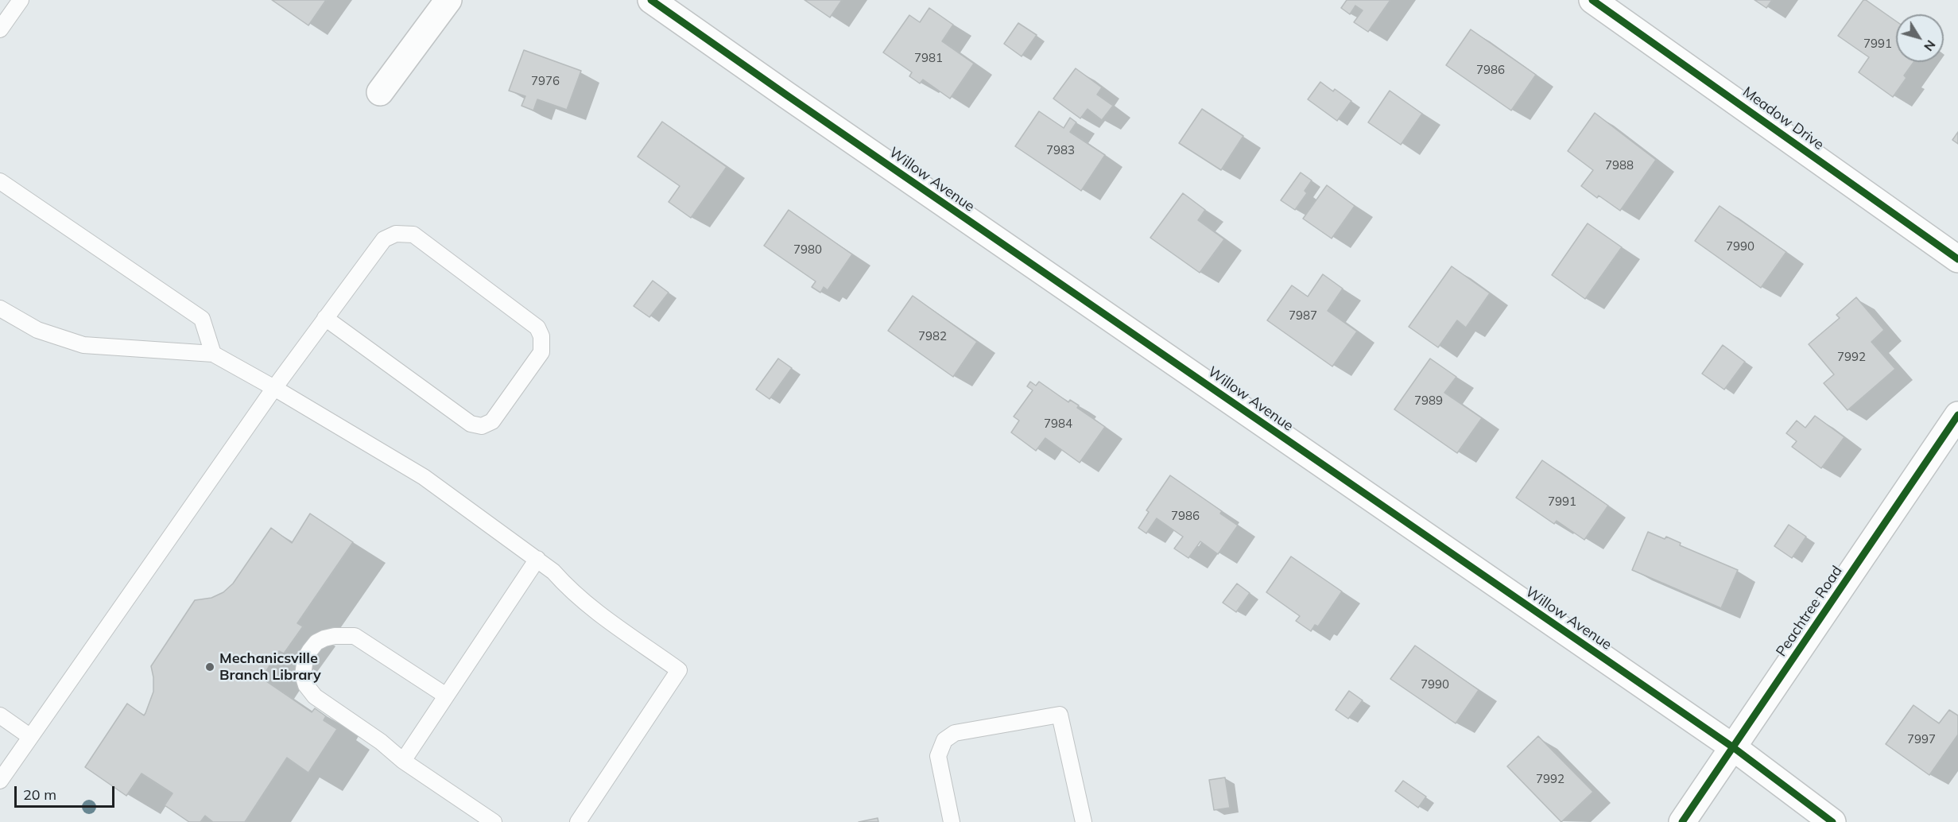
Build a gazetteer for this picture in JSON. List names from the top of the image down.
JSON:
{
  "streets": {
    "street": ["Meadow Drive", "Willow Avenue", "Peachtree Road"]
  },
  "crossings": [
    ["Willow Avenue", "Peachtree Road"]
  ],
  "places": ["Mechanicsville Branch Library"],
  "house_numbers": [
    "7991",
    "7981",
    "7986",
    "7976",
    "7983",
    "7988",
    "7990",
    "7980",
    "7987",
    "7982",
    "7992",
    "7989",
    "7984",
    "7991",
    "7986",
    "7990",
    "7997",
    "7992"
  ],
  "scale_bar": "20 m",
  "north": "bottom right"
}
